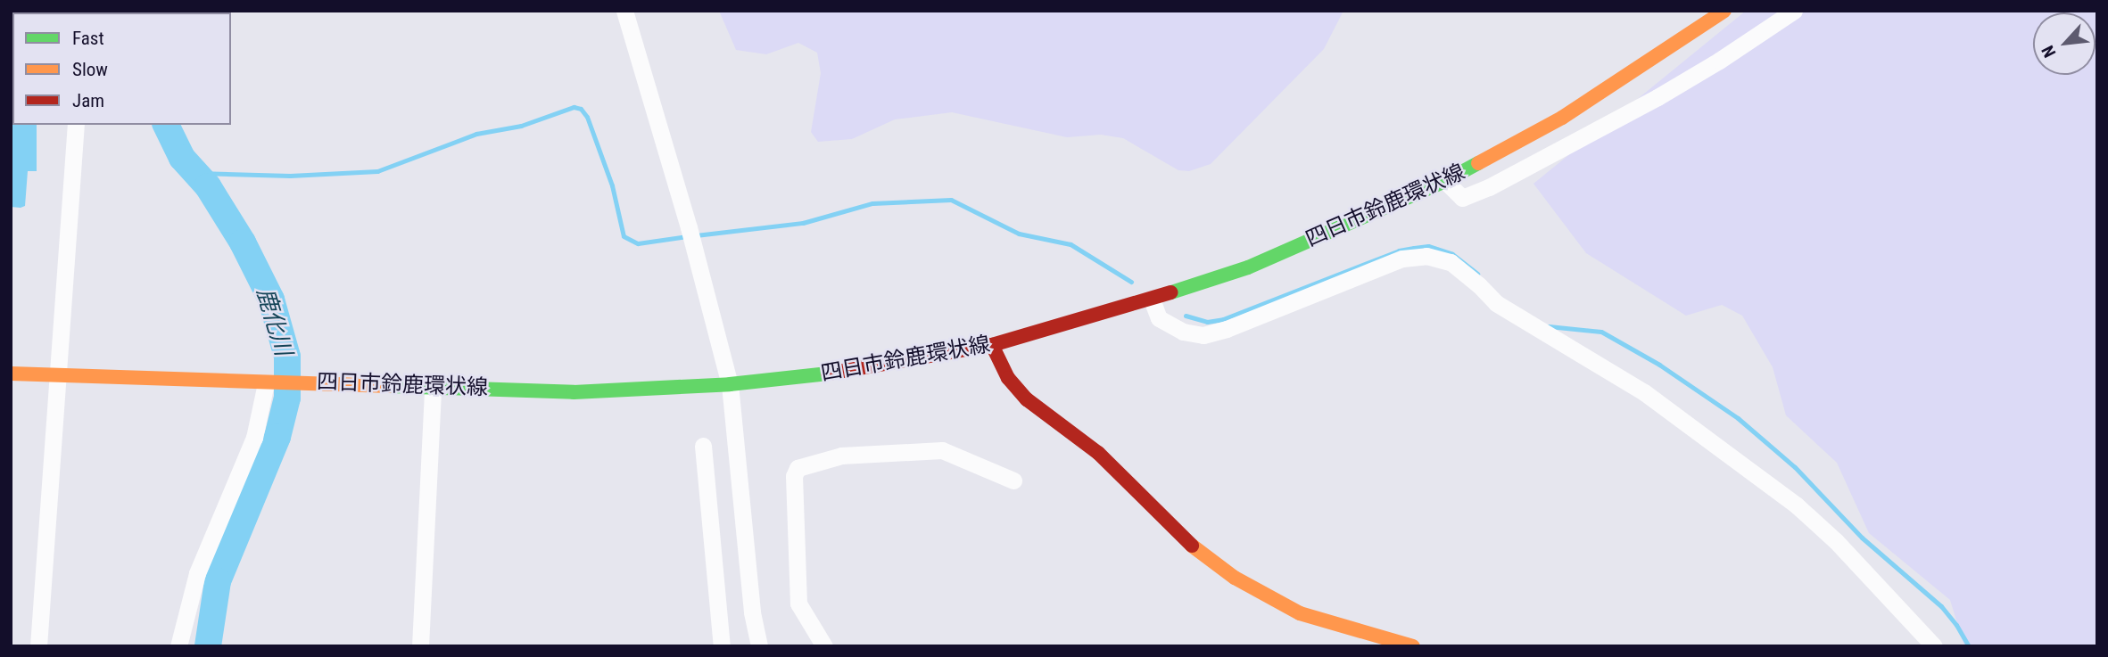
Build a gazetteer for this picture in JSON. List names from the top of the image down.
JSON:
{
  "streets": {
    "main road": ["四日市鈴鹿環状線"]
  },
  "water": ["鹿化川"],
  "legend": ["Fast", "Slow", "Jam"],
  "north": "bottom left"
}
